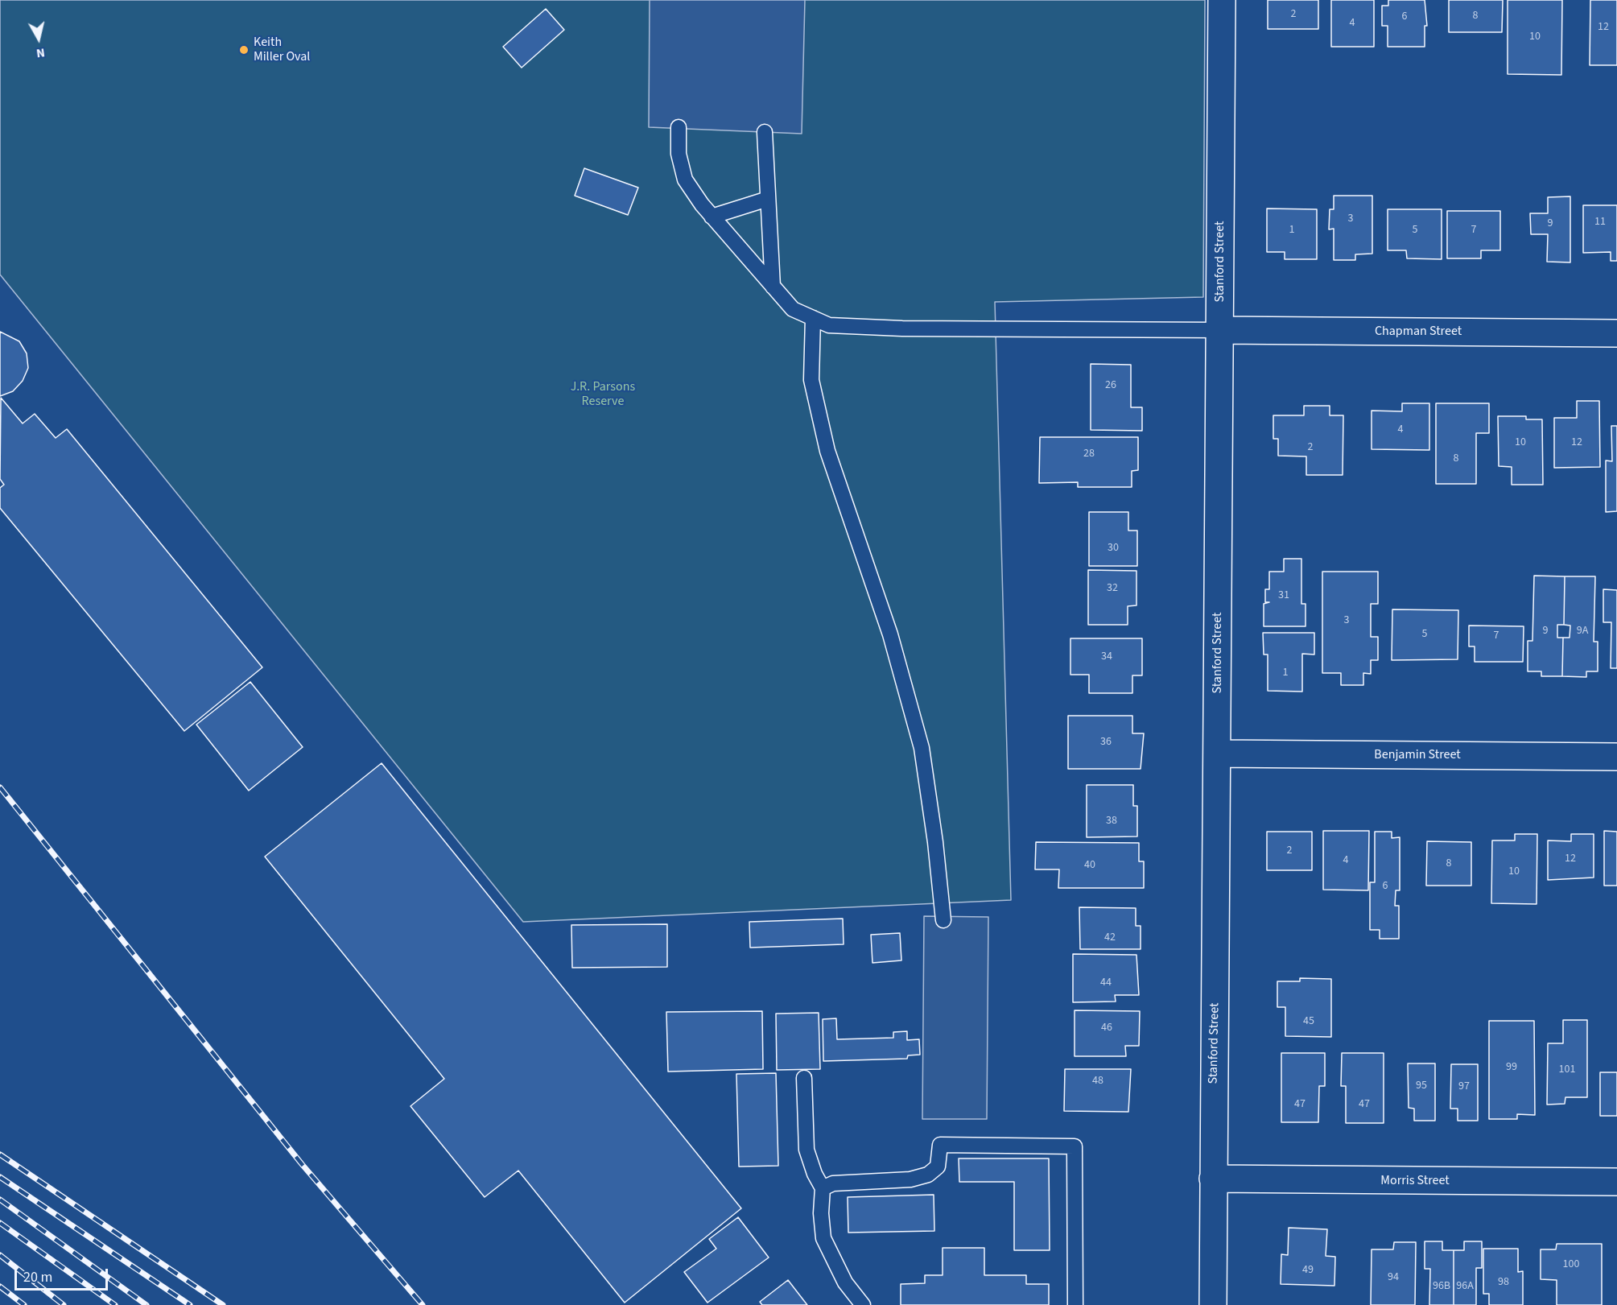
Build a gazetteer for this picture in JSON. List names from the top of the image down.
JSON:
{
  "streets": {
    "street": [
      "Stanford Street",
      "Chapman Street",
      "Benjamin Street",
      "Morris Street"
    ]
  },
  "crossings": [
    ["Stanford Street", "Chapman Street"],
    ["Stanford Street", "Benjamin Street"],
    ["Stanford Street", "Morris Street"]
  ],
  "parks": ["J.R. Parsons Reserve"],
  "places": ["Keith Miller Oval"],
  "house_numbers": [
    "2",
    "8",
    "6",
    "4",
    "12",
    "10",
    "3",
    "11",
    "9",
    "1",
    "5",
    "7",
    "26",
    "4",
    "10",
    "12",
    "2",
    "28",
    "8",
    "30",
    "32",
    "31",
    "3",
    "9",
    "9A",
    "5",
    "7",
    "34",
    "1",
    "36",
    "38",
    "2",
    "12",
    "4",
    "8",
    "40",
    "10",
    "6",
    "42",
    "44",
    "45",
    "46",
    "99",
    "101",
    "48",
    "95",
    "97",
    "47",
    "47",
    "100",
    "49",
    "94",
    "98",
    "96B",
    "96A"
  ],
  "scale_bar": "20 m",
  "north": "bottom"
}
